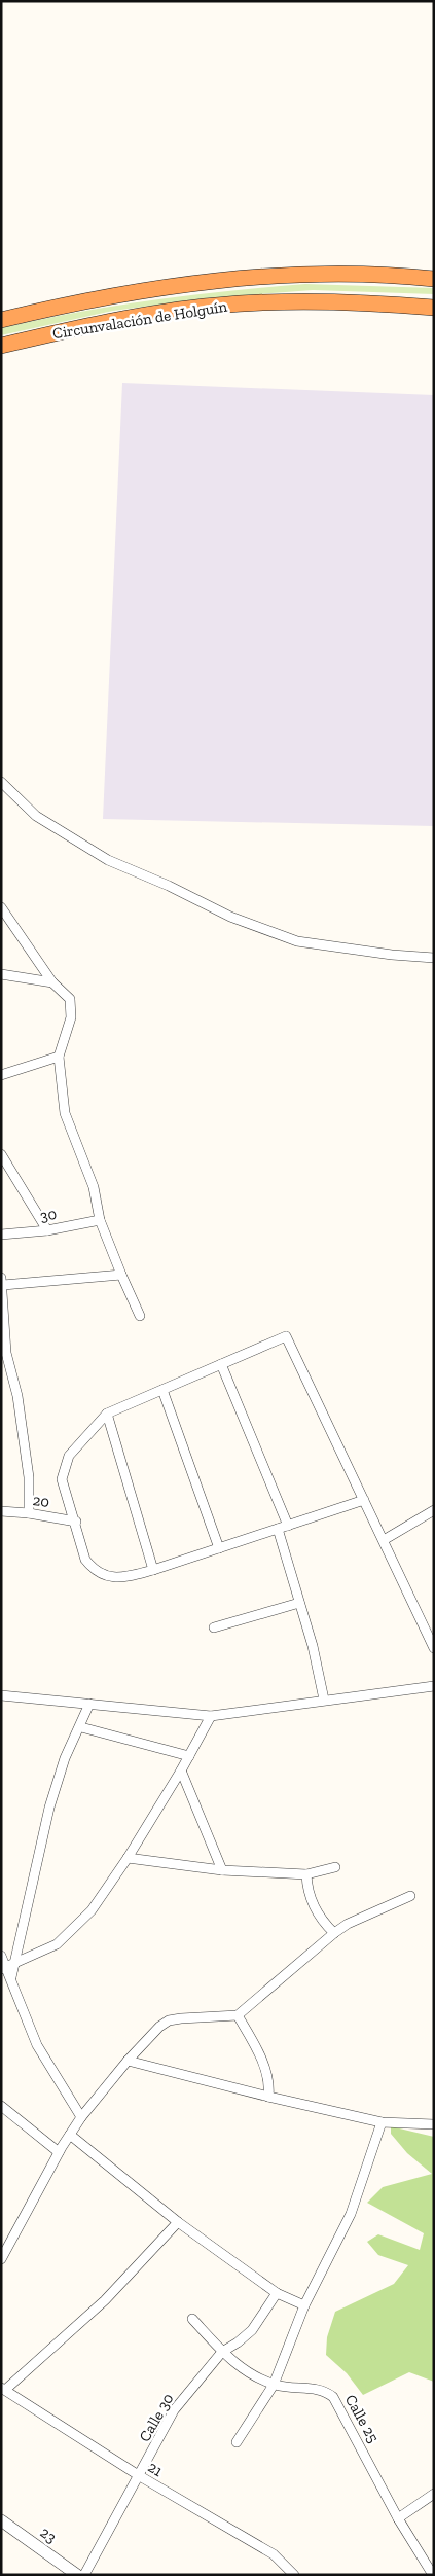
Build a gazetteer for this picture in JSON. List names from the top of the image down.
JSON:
{
  "streets": {
    "highway": ["Circunvalación de Holguín"],
    "street": [
      "30",
      "20",
      "Calle 30",
      "Calle 25",
      "21",
      "23"
    ]
  },
  "crossings": [
    ["Calle 30", "Calle 25"],
    ["Calle 30", "21"]
  ]
}
